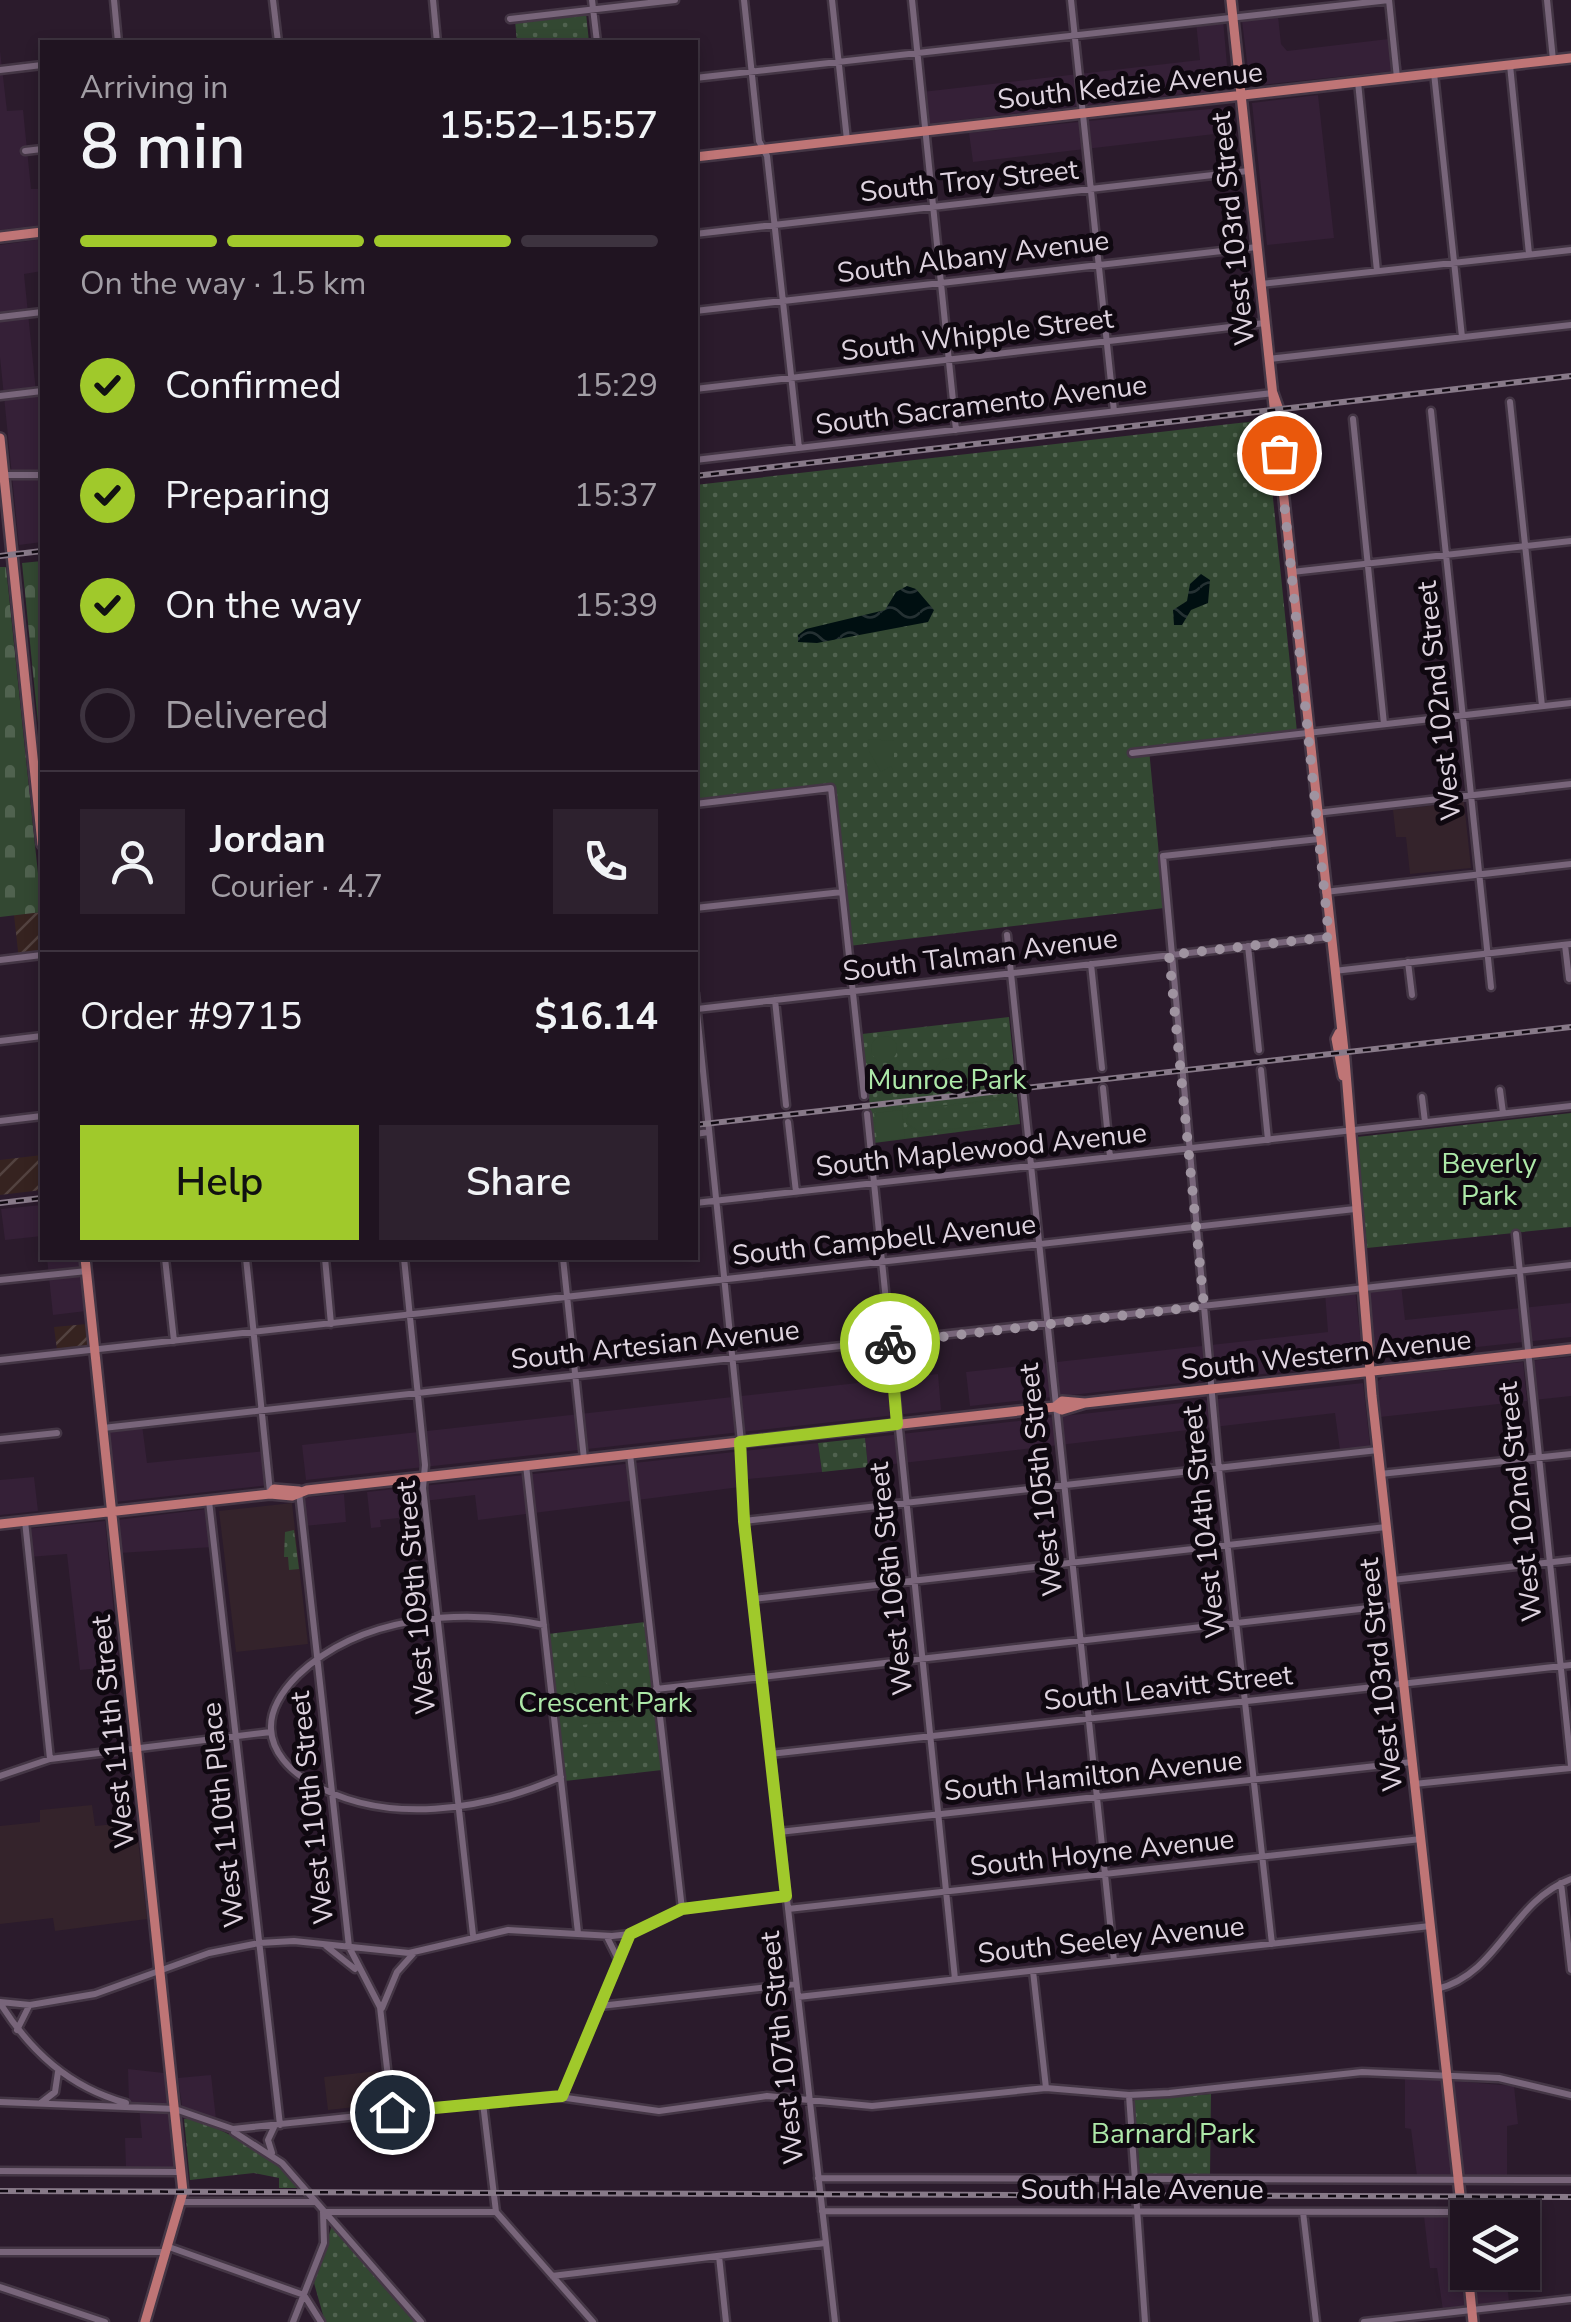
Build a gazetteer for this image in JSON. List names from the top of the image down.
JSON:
{
  "streets": {
    "main road": [
      "South Kedzie Avenue",
      "West 103rd Street",
      "South Western Avenue",
      "West 111th Street"
    ],
    "street": [
      "South Troy Street",
      "South Albany Avenue",
      "South Whipple Street",
      "South Sacramento Avenue",
      "West 102nd Street",
      "South Talman Avenue",
      "South Maplewood Avenue",
      "South Campbell Avenue",
      "South Artesian Avenue",
      "West 105th Street",
      "West 104th Street",
      "West 106th Street",
      "West 109th Street",
      "South Leavitt Street",
      "South Hamilton Avenue",
      "West 110th Street",
      "West 110th Place",
      "South Hoyne Avenue",
      "South Seeley Avenue",
      "West 107th Street",
      "South Hale Avenue"
    ]
  },
  "crossings": [
    ["South Kedzie Avenue", "West 103rd Street"],
    ["South Troy Street", "West 103rd Street"],
    ["West 103rd Street", "South Albany Avenue"],
    ["West 103rd Street", "South Whipple Street"],
    ["West 103rd Street", "South Sacramento Avenue"],
    ["West 103rd Street", "South Talman Avenue"],
    ["West 103rd Street", "South Maplewood Avenue"],
    ["West 103rd Street", "South Campbell Avenue"],
    ["West 103rd Street", "South Artesian Avenue"],
    ["West 103rd Street", "South Western Avenue"],
    ["West 103rd Street", "West 104th Street"],
    ["West 103rd Street", "South Leavitt Street"],
    ["West 103rd Street", "South Hamilton Avenue"],
    ["West 103rd Street", "South Hoyne Avenue"],
    ["West 103rd Street", "South Seeley Avenue"],
    ["West 102nd Street", "South Artesian Avenue"],
    ["West 102nd Street", "South Western Avenue"],
    ["West 102nd Street", "South Leavitt Street"],
    ["South Talman Avenue", "West 105th Street"],
    ["South Talman Avenue", "West 104th Street"],
    ["South Maplewood Avenue", "West 105th Street"],
    ["South Maplewood Avenue", "West 104th Street"],
    ["South Maplewood Avenue", "West 106th Street"],
    ["South Maplewood Avenue", "West 107th Street"],
    ["South Campbell Avenue", "West 105th Street"],
    ["South Campbell Avenue", "West 104th Street"],
    ["South Campbell Avenue", "West 106th Street"],
    ["South Campbell Avenue", "West 109th Street"],
    ["South Campbell Avenue", "West 111th Street"],
    ["South Campbell Avenue", "West 107th Street"],
    ["South Artesian Avenue", "West 105th Street"],
    ["South Artesian Avenue", "West 104th Street"],
    ["South Artesian Avenue", "West 106th Street"],
    ["South Artesian Avenue", "West 109th Street"],
    ["South Artesian Avenue", "West 111th Street"],
    ["South Artesian Avenue", "West 107th Street"],
    ["South Western Avenue", "West 105th Street"],
    ["South Western Avenue", "West 104th Street"],
    ["South Western Avenue", "West 106th Street"],
    ["South Western Avenue", "West 109th Street"],
    ["South Western Avenue", "West 111th Street"],
    ["South Western Avenue", "West 110th Street"],
    ["South Western Avenue", "West 110th Place"],
    ["South Western Avenue", "West 107th Street"],
    ["West 105th Street", "South Leavitt Street"],
    ["West 105th Street", "South Hamilton Avenue"],
    ["West 105th Street", "South Hoyne Avenue"],
    ["West 105th Street", "South Seeley Avenue"],
    ["West 104th Street", "South Leavitt Street"],
    ["West 104th Street", "South Hamilton Avenue"],
    ["West 104th Street", "South Hoyne Avenue"],
    ["West 104th Street", "South Seeley Avenue"],
    ["West 106th Street", "South Leavitt Street"],
    ["West 106th Street", "South Hamilton Avenue"],
    ["West 106th Street", "South Hoyne Avenue"],
    ["West 106th Street", "South Seeley Avenue"],
    ["South Leavitt Street", "West 107th Street"],
    ["South Hamilton Avenue", "West 107th Street"],
    ["South Hoyne Avenue", "West 107th Street"],
    ["South Seeley Avenue", "West 107th Street"],
    ["West 107th Street", "South Hale Avenue"]
  ],
  "parks": [
    "Munroe Park",
    "Beverly Park",
    "Crescent Park",
    "Barnard Park"
  ],
  "page": {
    "heading": ["8 min", "Arriving in", "15:52–15:57"],
    "panel": [
      "Jordan",
      "Courier · 4.7",
      "Order #9715",
      "$16.14"
    ],
    "bar": "On the way · 1.5 km",
    "list": [
      ["Confirmed", "15:29"],
      ["Preparing", "15:37"],
      ["On the way", "15:39"],
      "Delivered"
    ],
    "buttons": ["Help", "Share"]
  }
}
